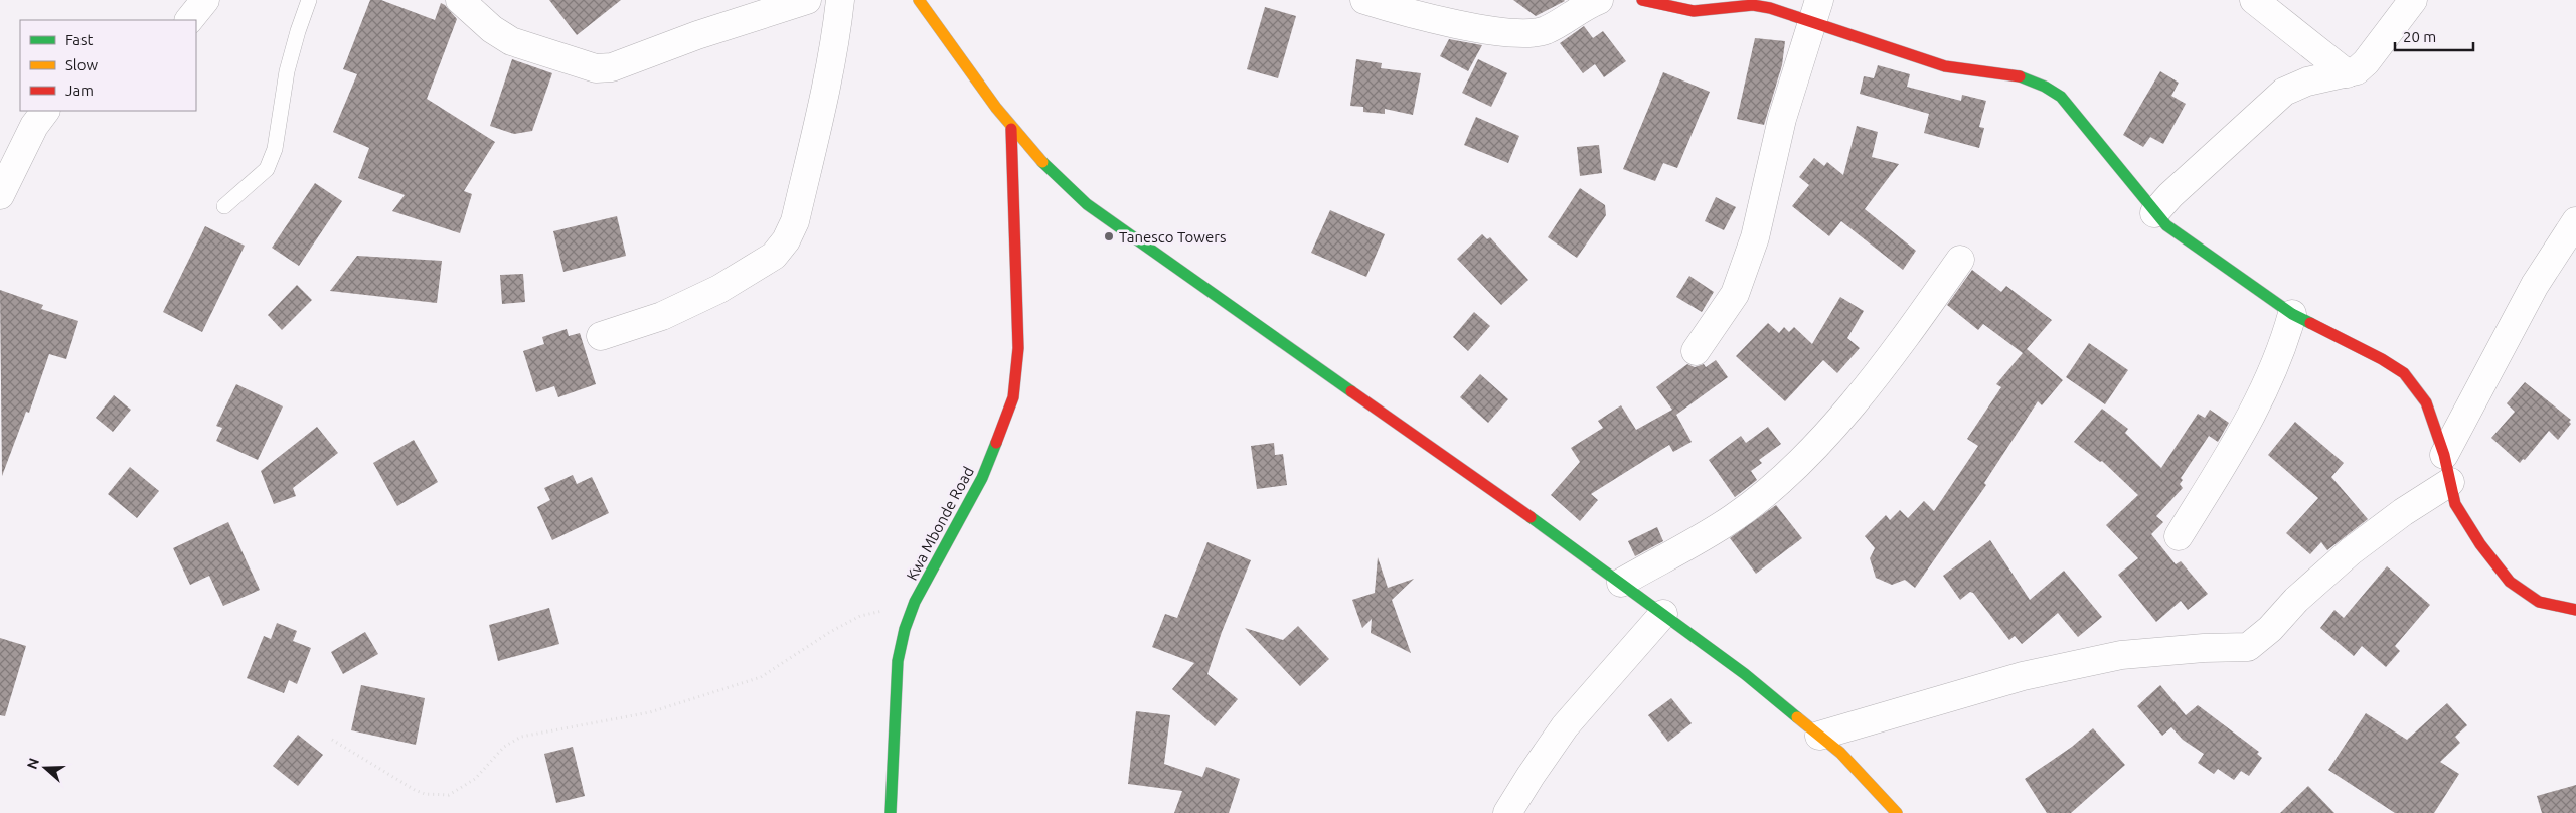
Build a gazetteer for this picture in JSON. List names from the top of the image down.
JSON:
{
  "streets": {
    "street": ["Kwa Mbonde Road"]
  },
  "places": ["Tanesco Towers"],
  "legend": ["Fast", "Slow", "Jam"],
  "scale_bar": "20 m",
  "north": "left"
}
